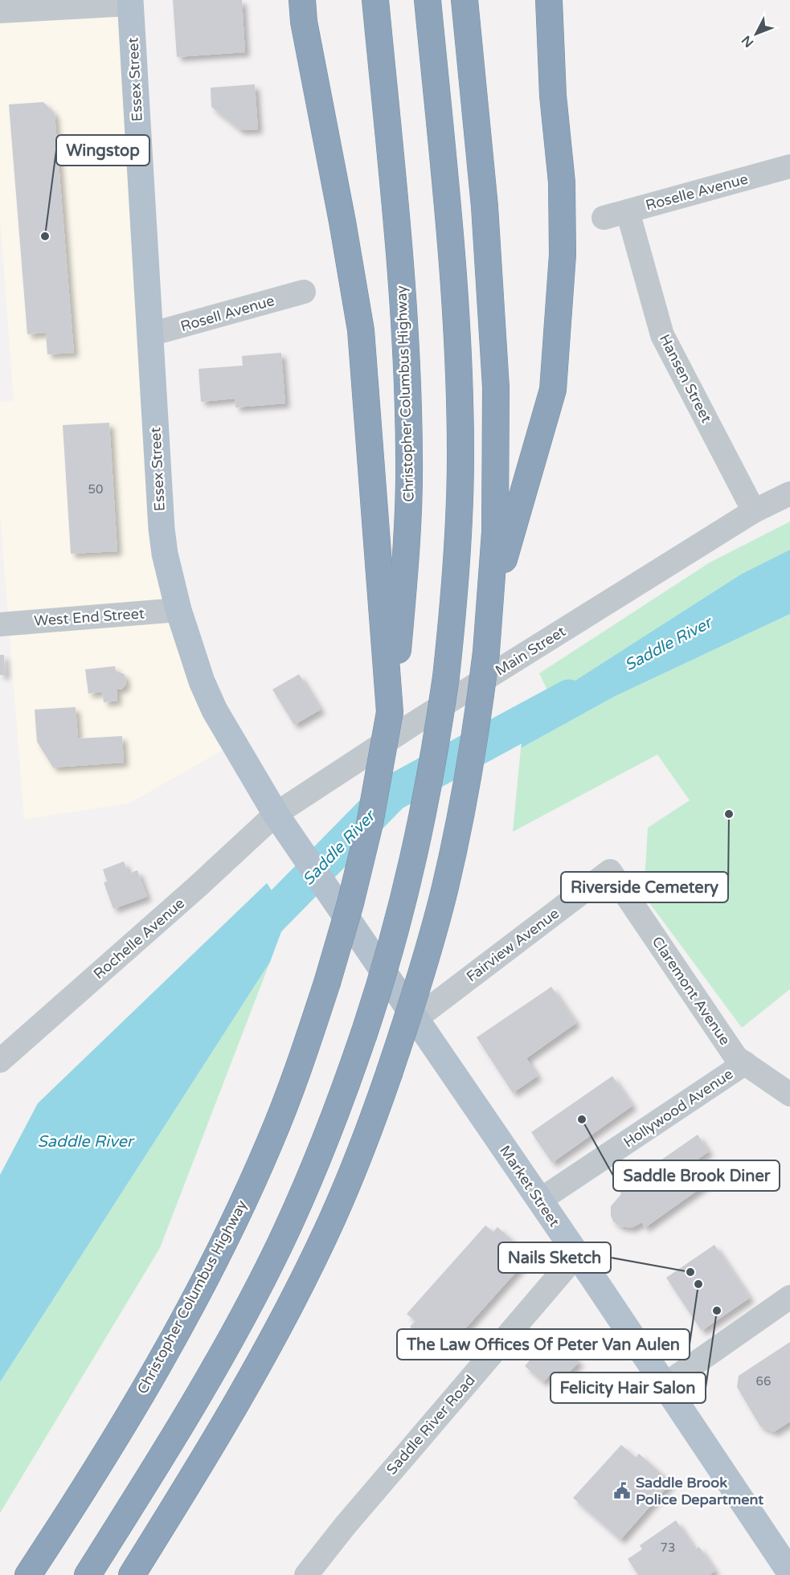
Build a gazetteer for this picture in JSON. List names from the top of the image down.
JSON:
{
  "streets": {
    "highway": ["Christopher Columbus Highway"],
    "main road": ["Essex Street", "Market Street"],
    "street": [
      "Roselle Avenue",
      "Rosell Avenue",
      "Hansen Street",
      "West End Street",
      "Main Street",
      "Rochelle Avenue",
      "Fairview Avenue",
      "Claremont Avenue",
      "Hollywood Avenue",
      "Saddle River Road"
    ]
  },
  "crossings": [
    ["Essex Street", "Rosell Avenue"],
    ["Essex Street", "West End Street"],
    ["Essex Street", "Main Street"],
    ["Essex Street", "Rochelle Avenue"],
    ["Essex Street", "Market Street"],
    ["Roselle Avenue", "Hansen Street"],
    ["Hansen Street", "Main Street"],
    ["Main Street", "Rochelle Avenue"],
    ["Fairview Avenue", "Claremont Avenue"],
    ["Fairview Avenue", "Market Street"],
    ["Claremont Avenue", "Hollywood Avenue"],
    ["Hollywood Avenue", "Market Street"],
    ["Market Street", "Saddle River Road"]
  ],
  "water": ["Saddle River"],
  "places": {
    "other": [
      "Wingstop",
      "Riverside Cemetery",
      "Saddle Brook Diner",
      "Nails Sketch",
      "The Law Offices Of Peter Van Aulen",
      "Felicity Hair Salon"
    ],
    "public building": ["Saddle Brook Police Department"]
  },
  "house_numbers": ["50", "66", "73"],
  "north": "bottom left"
}
